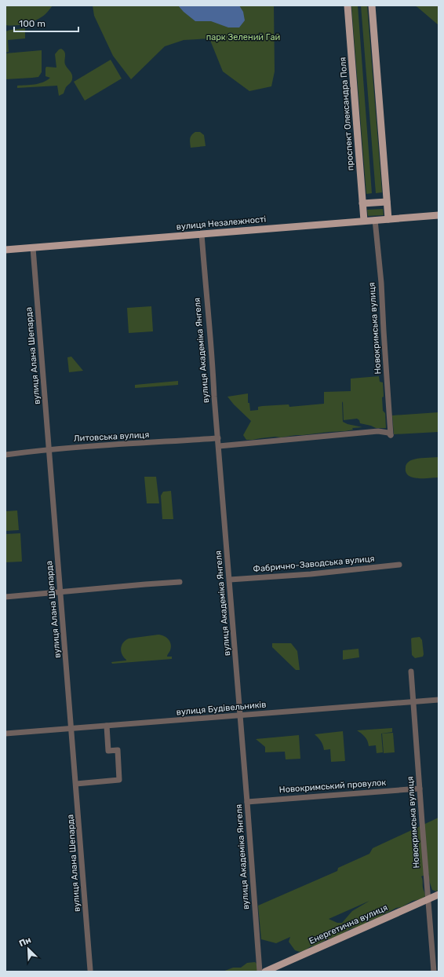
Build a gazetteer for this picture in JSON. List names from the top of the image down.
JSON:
{
  "streets": {
    "main road": ["проспект Олександра Поля", "вулиця Незалежності", "Енергетична вулиця"],
    "street": [
      "Новокримська вулиця",
      "вулиця Академіка Янгеля",
      "вулиця Алана Шепарда",
      "Литовська вулиця",
      "Фабрично-Заводська вулиця",
      "вулиця Будівельників",
      "Новокримський провулок"
    ]
  },
  "crossings": [
    ["проспект Олександра Поля", "вулиця Незалежності"],
    ["вулиця Незалежності", "Новокримська вулиця"],
    ["вулиця Незалежності", "вулиця Академіка Янгеля"],
    ["вулиця Незалежності", "вулиця Алана Шепарда"],
    ["Новокримська вулиця", "вулиця Академіка Янгеля"],
    ["Новокримська вулиця", "вулиця Будівельників"],
    ["Новокримська вулиця", "Новокримський провулок"],
    ["Новокримська вулиця", "Енергетична вулиця"],
    ["вулиця Академіка Янгеля", "Литовська вулиця"],
    ["вулиця Академіка Янгеля", "Фабрично-Заводська вулиця"],
    ["вулиця Академіка Янгеля", "вулиця Будівельників"],
    ["вулиця Академіка Янгеля", "Новокримський провулок"],
    ["вулиця Алана Шепарда", "Литовська вулиця"],
    ["вулиця Алана Шепарда", "вулиця Будівельників"]
  ],
  "parks": ["парк Зелений Гай"],
  "scale_bar": "100 m",
  "north": "top left"
}
